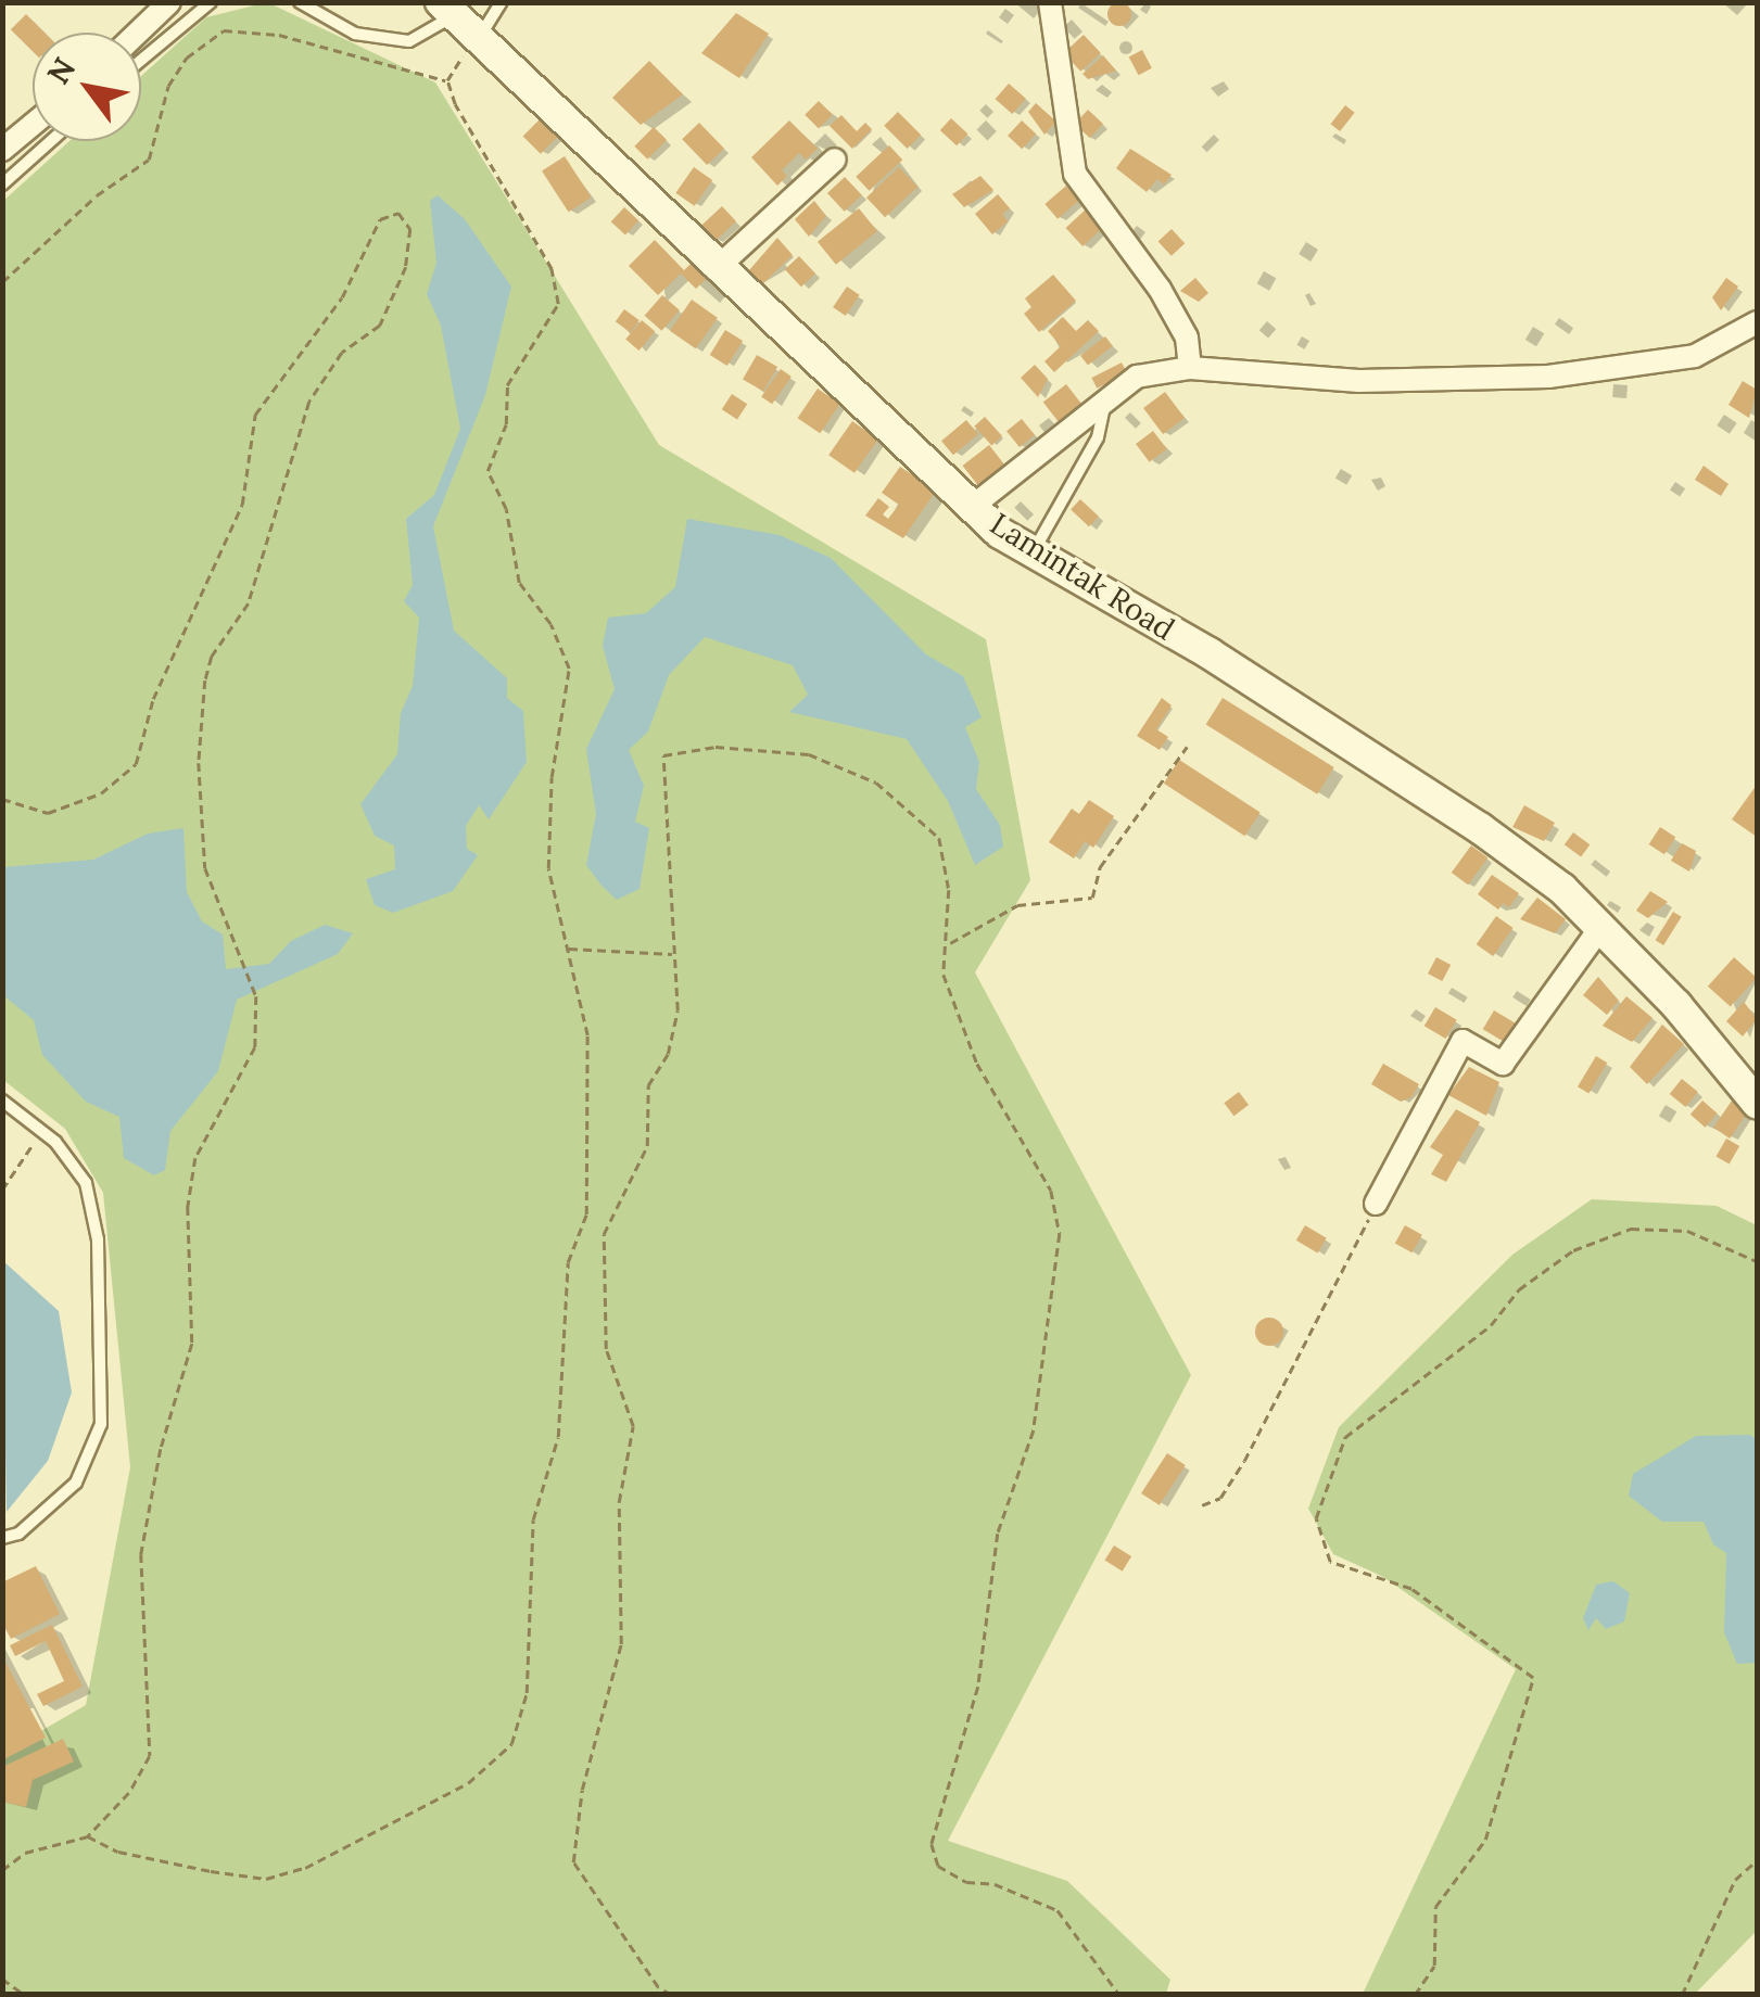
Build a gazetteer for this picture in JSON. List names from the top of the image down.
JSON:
{
  "streets": {
    "main road": ["Lamintak Road"]
  },
  "north": "top left"
}
